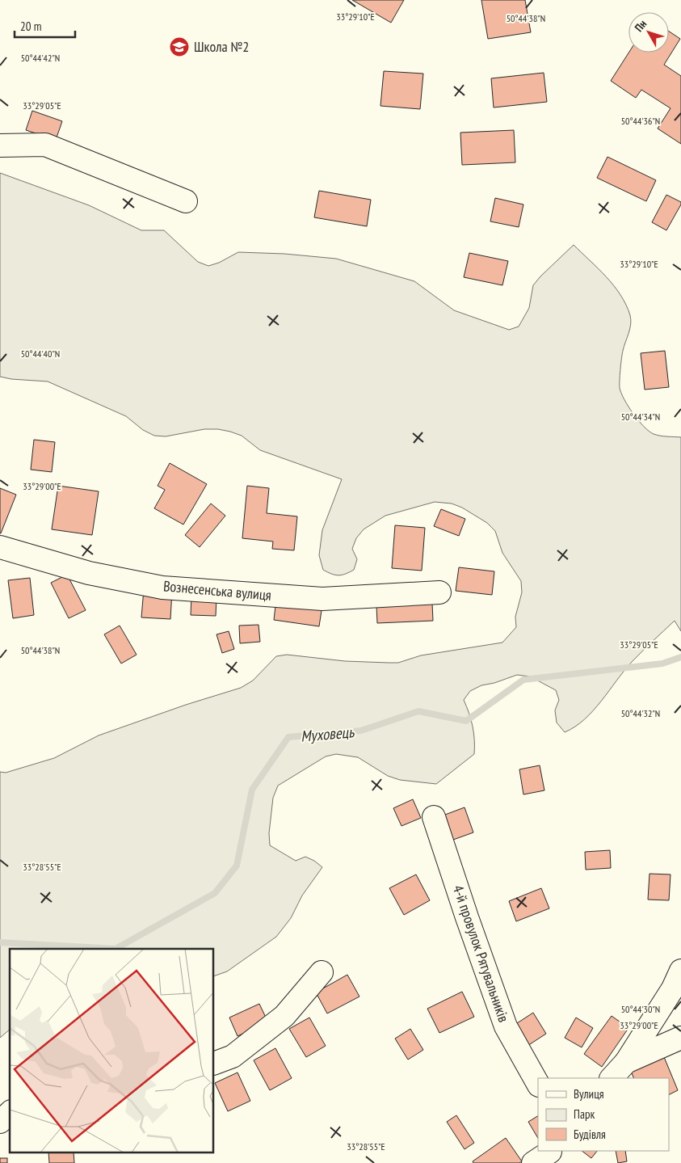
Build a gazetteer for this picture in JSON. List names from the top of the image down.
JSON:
{
  "streets": {
    "street": ["Вознесенська вулиця", "4-й провулок Рятувальників"]
  },
  "water": ["Муховець"],
  "places": {
    "school or university": ["Школа №2"]
  },
  "legend": ["Вулиця", "Парк", "Будівля"],
  "scale_bar": "20 m",
  "north": "top left",
  "coordinates": [
    "33°29'10\"E",
    "50°44'38\"N",
    "50°44'42\"N",
    "33°29'05\"E",
    "50°44'36\"N",
    "50°44'40\"N",
    "50°44'34\"N",
    "33°29'00\"E",
    "50°44'32\"N",
    "33°28'55\"E",
    "50°44'30\"N"
  ]
}
